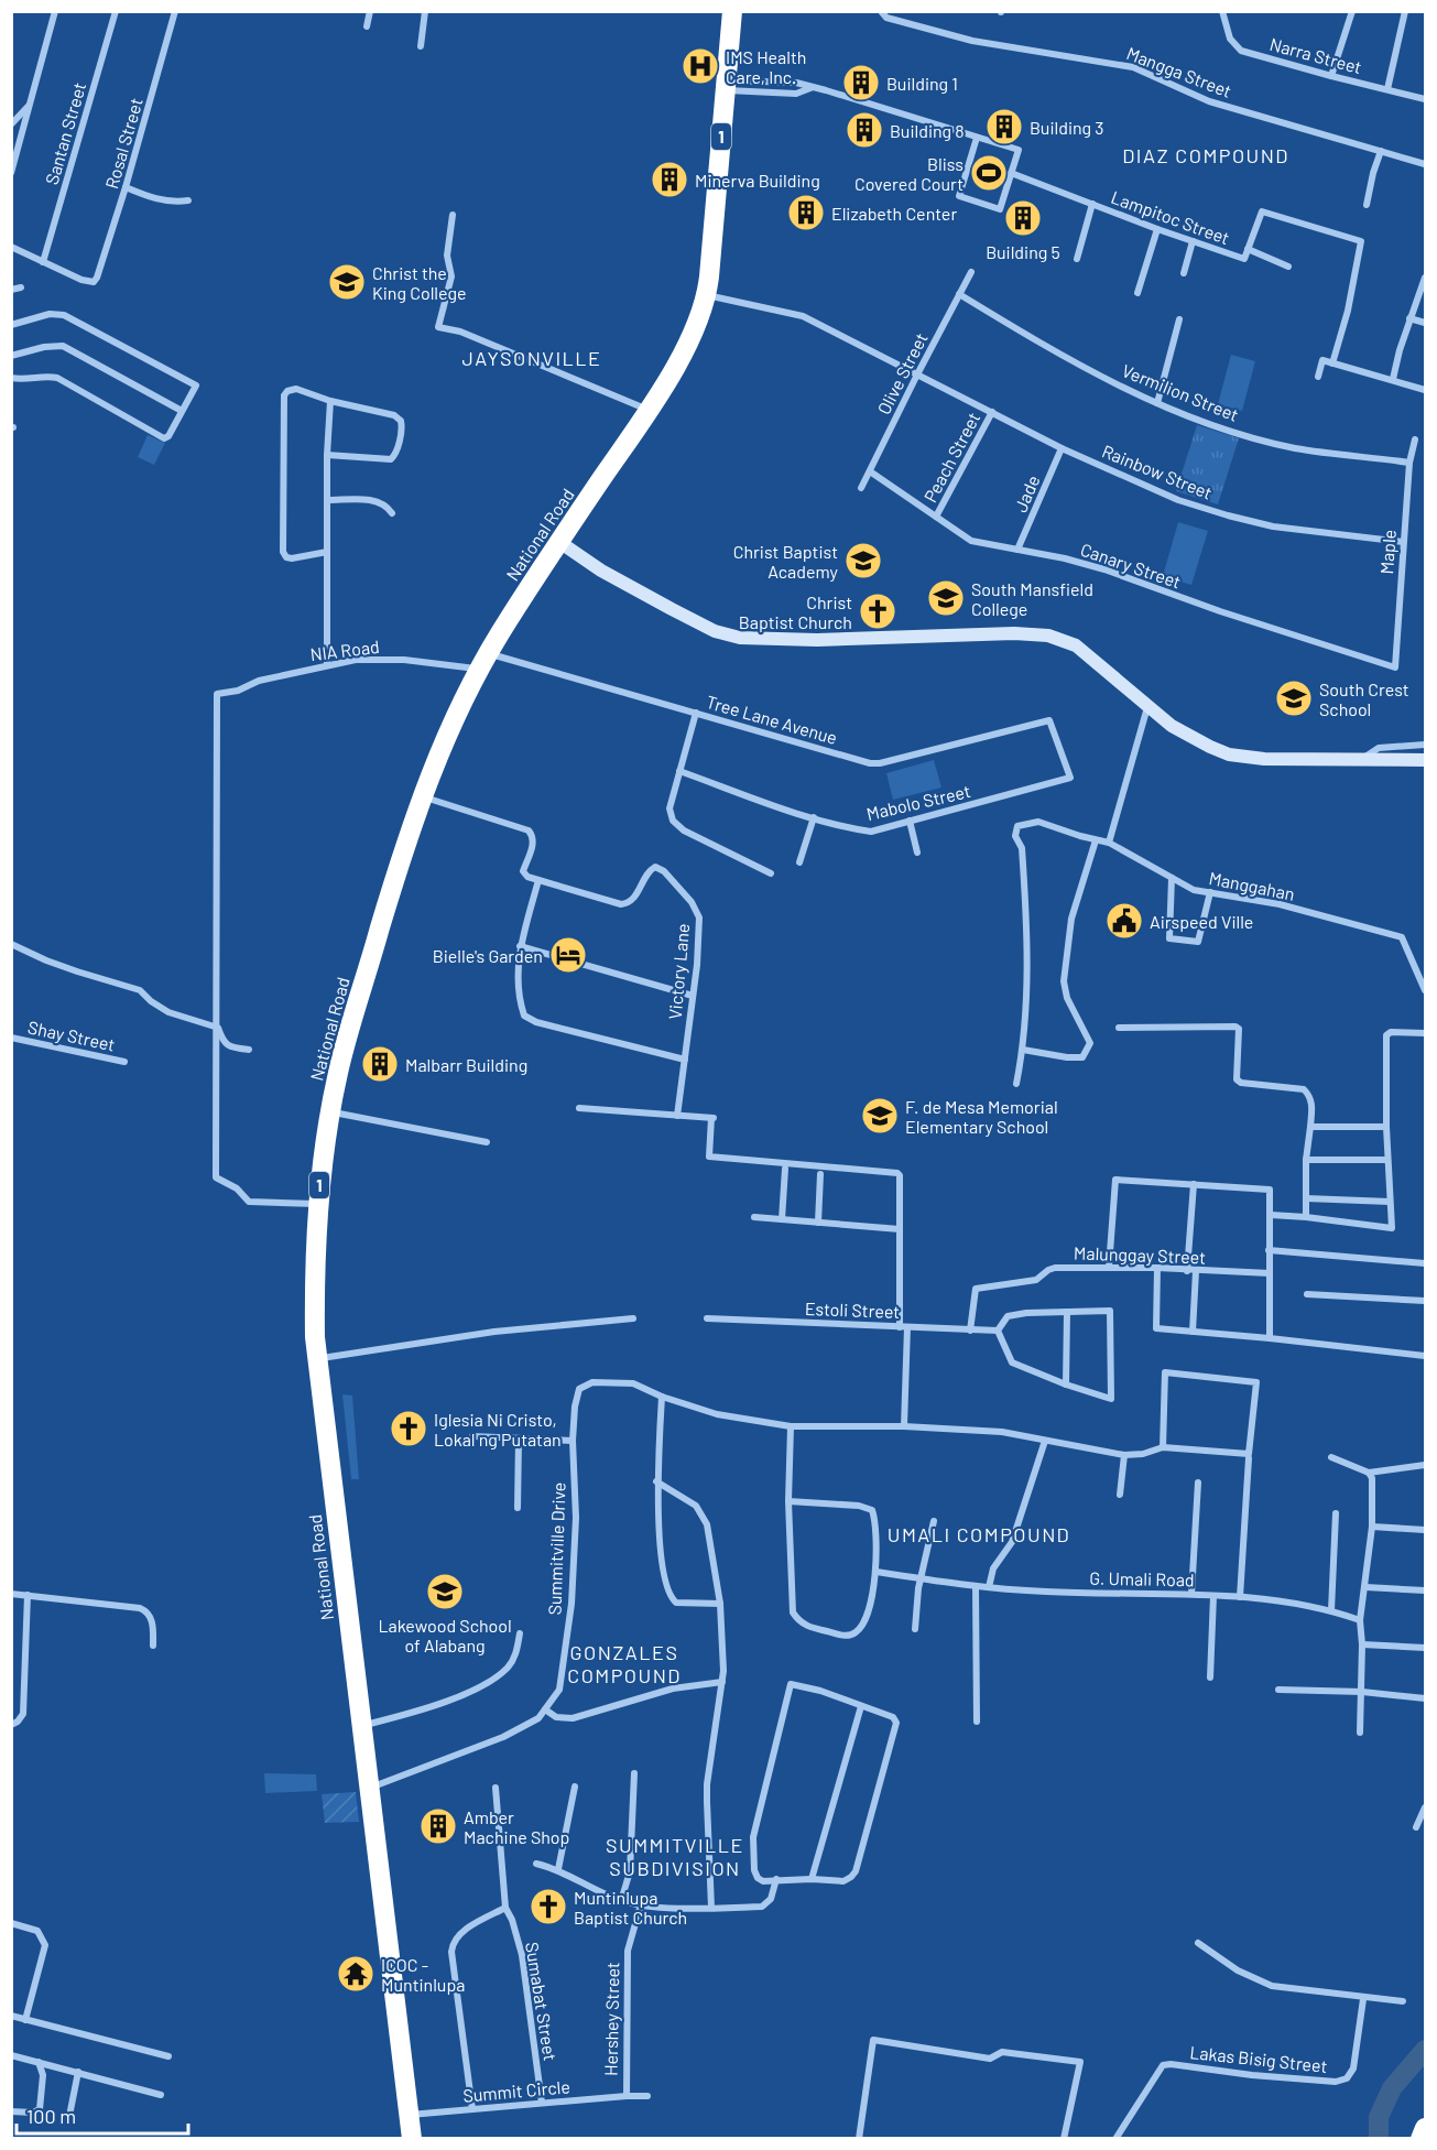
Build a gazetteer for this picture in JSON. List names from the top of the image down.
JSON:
{
  "streets": {
    "highway": ["1", "National Road"],
    "street": [
      "Narra Street",
      "Mangga Street",
      "Santan Street",
      "Rosal Street",
      "Lampitoc Street",
      "Olive Street",
      "Vermilion Street",
      "Peach Street",
      "Rainbow Street",
      "Jade",
      "Maple",
      "Canary Street",
      "NIA Road",
      "Tree Lane Avenue",
      "Mabolo Street",
      "Manggahan",
      "Victory Lane",
      "Shay Street",
      "Malunggay Street",
      "Estoli Street",
      "Summitville Drive",
      "G. Umali Road",
      "Sumabat Street",
      "Hershey Street",
      "Lakas Bisig Street",
      "Summit Circle"
    ]
  },
  "crossings": [
    ["Santan Street", "Rosal Street"],
    ["Olive Street", "Vermilion Street"],
    ["Olive Street", "Rainbow Street"],
    ["Olive Street", "Canary Street"],
    ["Vermilion Street", "Maple"],
    ["Peach Street", "Rainbow Street"],
    ["Peach Street", "Canary Street"],
    ["Rainbow Street", "Jade"],
    ["Rainbow Street", "National Road"],
    ["Rainbow Street", "Maple"],
    ["Jade", "Canary Street"],
    ["National Road", "NIA Road"],
    ["National Road", "Tree Lane Avenue"],
    ["National Road", "Summitville Drive"],
    ["National Road", "Summit Circle"],
    ["Maple", "Canary Street"],
    ["NIA Road", "Tree Lane Avenue"],
    ["Tree Lane Avenue", "Mabolo Street"],
    ["Malunggay Street", "Estoli Street"],
    ["Sumabat Street", "Summit Circle"],
    ["Hershey Street", "Summit Circle"]
  ],
  "districts": [
    "DIAZ COMPOUND",
    "JAYSONVILLE",
    "UMALI COMPOUND",
    "GONZALES COMPOUND",
    "SUMMITVILLE SUBDIVISION"
  ],
  "places": {
    "hospital": ["IMS Health Care, Inc."],
    "building": [
      "Building 1",
      "Building 3",
      "Building 8",
      "Minerva Building",
      "Elizabeth Center",
      "Building 5",
      "Malbarr Building",
      "Amber Machine Shop"
    ],
    "sports": ["Bliss Covered Court"],
    "school or university": [
      "Christ the King College",
      "Christ Baptist Academy",
      "South Mansfield College",
      "South Crest School",
      "F. de Mesa Memorial Elementary School",
      "Lakewood School of Alabang"
    ],
    "church": ["Christ Baptist Church", "Iglesia Ni Cristo, Lokal ng Putatan", "Muntinlupa Baptist Church"],
    "public building": ["Airspeed Ville"],
    "hotel": ["Bielle's Garden"],
    "temple": ["ICOC - Muntinlupa"]
  },
  "scale_bar": "100 m"
}
